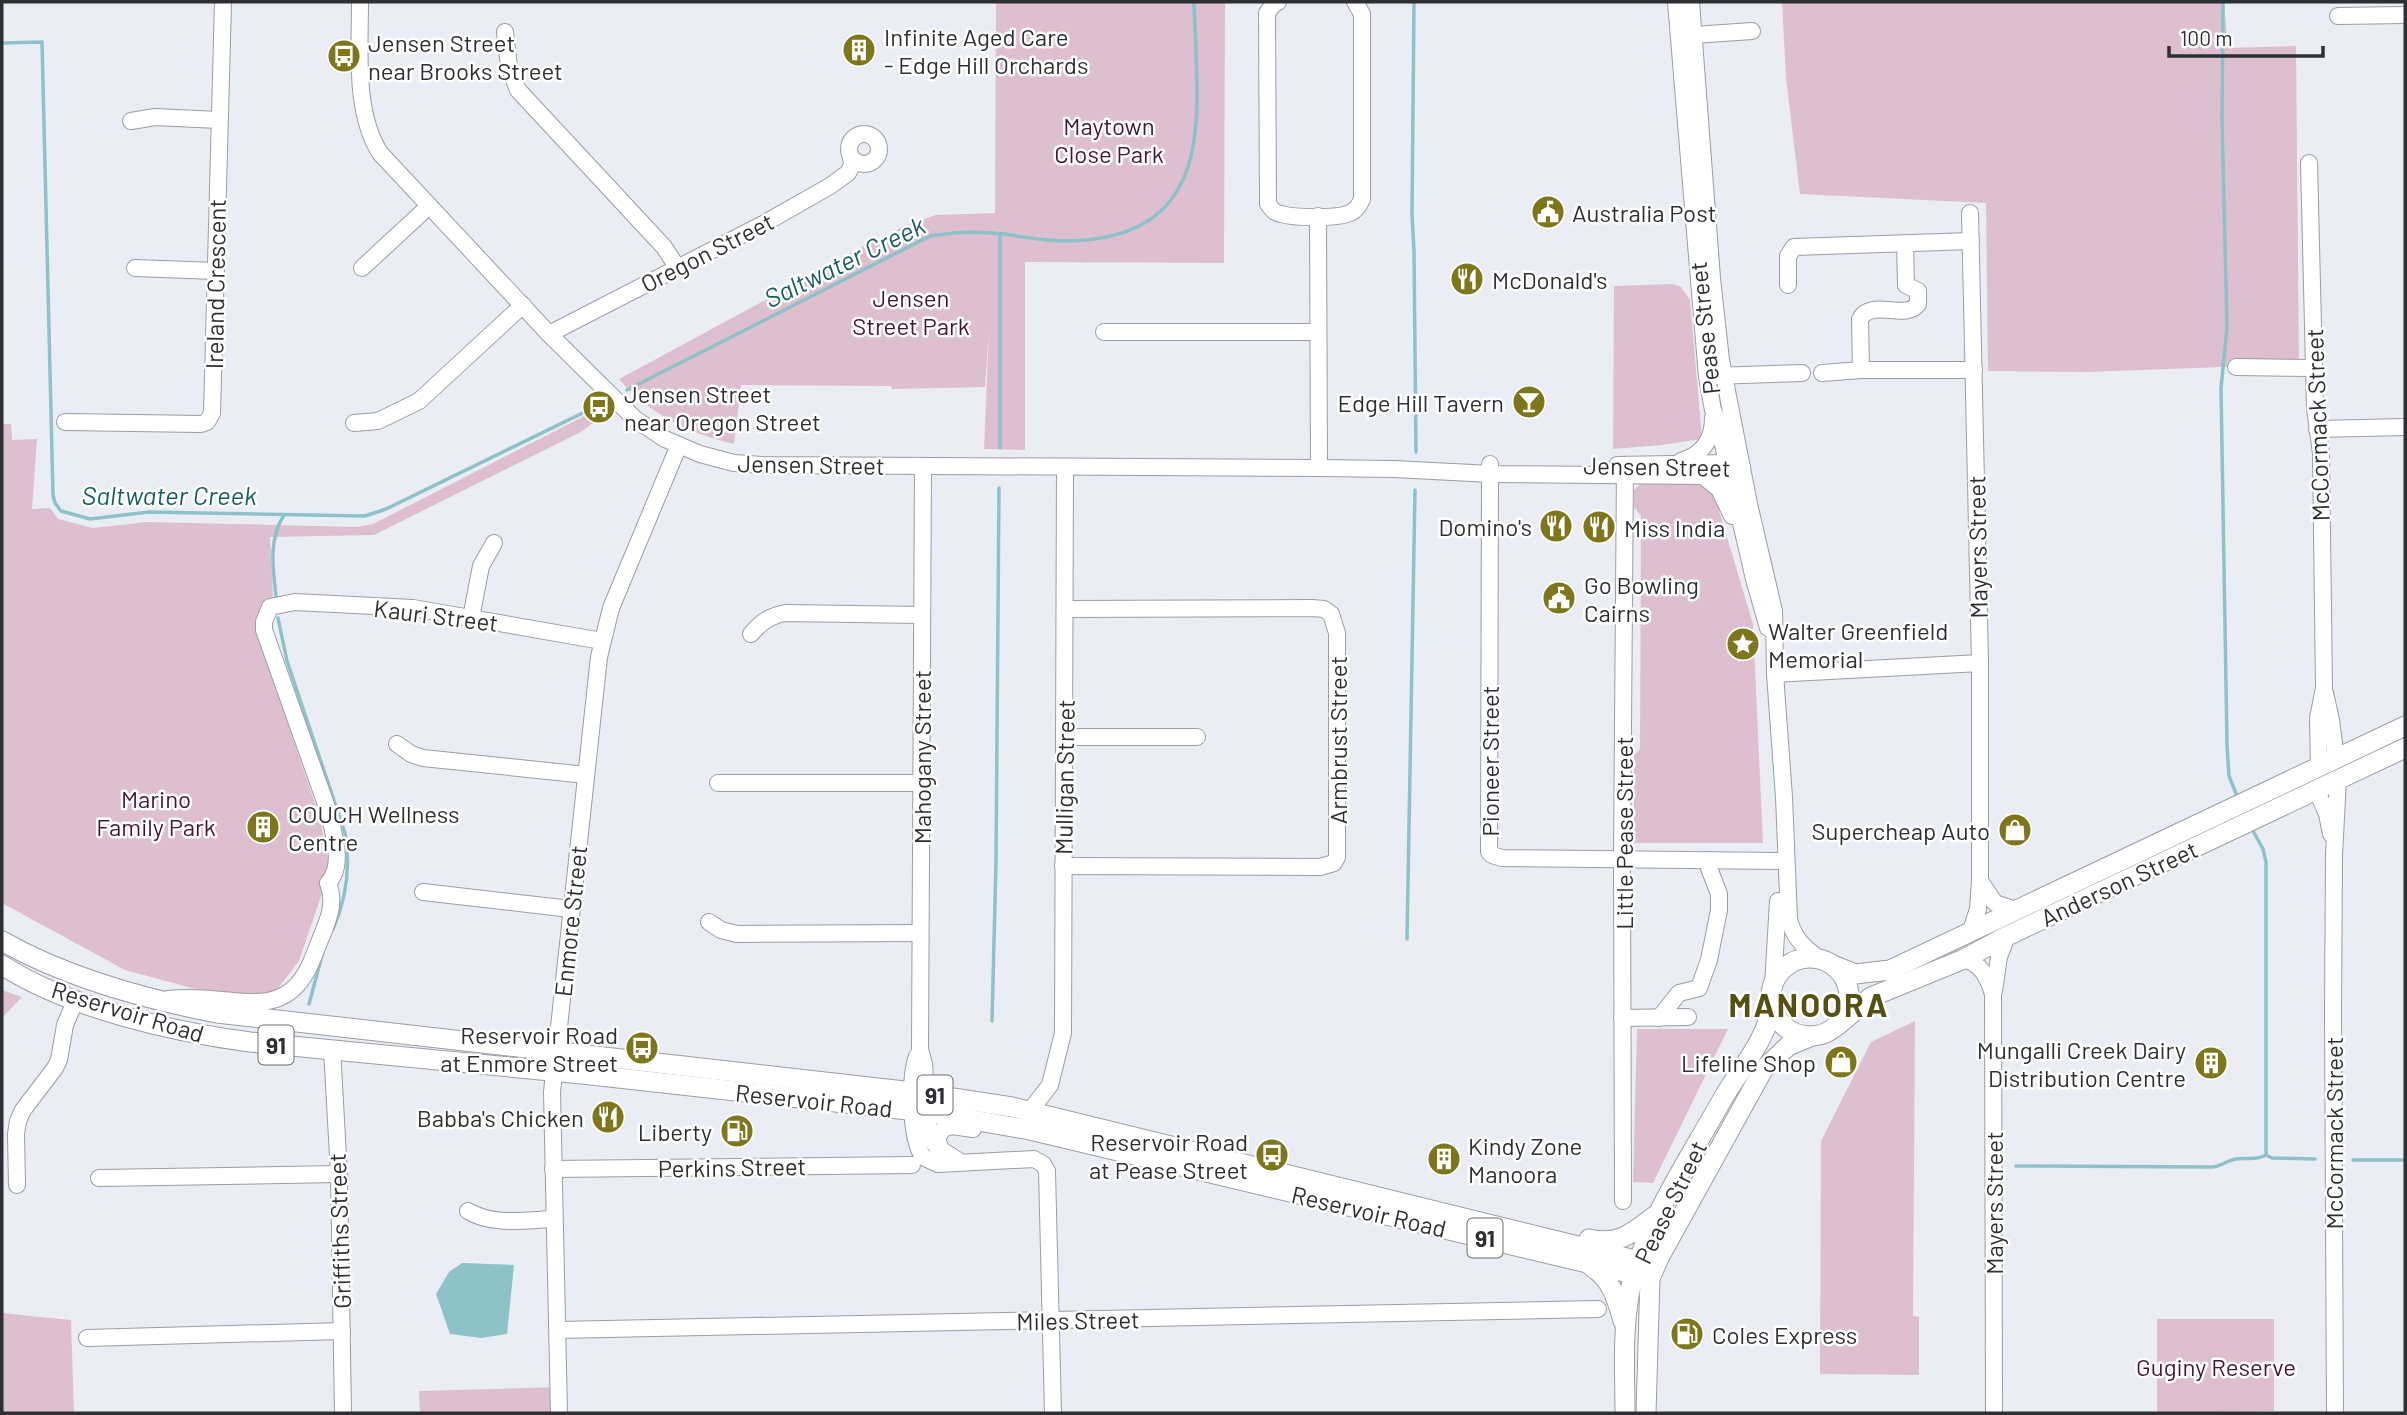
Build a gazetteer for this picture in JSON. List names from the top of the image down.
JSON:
{
  "streets": {
    "main road": [
      "Pease Street",
      "McCormack Street",
      "Anderson Street",
      "Reservoir Road",
      "91"
    ],
    "street": [
      "Oregon Street",
      "Ireland Crescent",
      "Jensen Street",
      "Mayers Street",
      "Kauri Street",
      "Armbrust Street",
      "Mahogany Street",
      "Pioneer Street",
      "Mulligan Street",
      "Little Pease Street",
      "Enmore Street",
      "Perkins Street",
      "Griffiths Street",
      "Miles Street"
    ]
  },
  "crossings": [
    ["Oregon Street", "Jensen Street"],
    ["Pease Street", "Jensen Street"],
    ["Pease Street", "Pioneer Street"],
    ["Pease Street", "Anderson Street"],
    ["Pease Street", "Reservoir Road"],
    ["Pease Street", "91"],
    ["McCormack Street", "Anderson Street"],
    ["Jensen Street", "Mahogany Street"],
    ["Jensen Street", "Pioneer Street"],
    ["Jensen Street", "Mulligan Street"],
    ["Jensen Street", "Little Pease Street"],
    ["Jensen Street", "Enmore Street"],
    ["Mayers Street", "Anderson Street"],
    ["Kauri Street", "Enmore Street"],
    ["Kauri Street", "Reservoir Road"],
    ["Armbrust Street", "Mulligan Street"],
    ["Mahogany Street", "Reservoir Road"],
    ["Pioneer Street", "Little Pease Street"],
    ["Mulligan Street", "Reservoir Road"],
    ["Enmore Street", "Reservoir Road"],
    ["Enmore Street", "Perkins Street"],
    ["Enmore Street", "Miles Street"],
    ["Reservoir Road", "91"],
    ["Reservoir Road", "Griffiths Street"]
  ],
  "districts": ["MANOORA"],
  "water": ["Saltwater Creek"],
  "parks": [
    "Maytown Close Park",
    "Jensen Street Park",
    "Marino Family Park",
    "Guginy Reserve"
  ],
  "places": {
    "building": [
      "Infinite Aged Care - Edge Hill Orchards",
      "COUCH Wellness Centre",
      "Mungalli Creek Dairy Distribution Centre",
      "Kindy Zone Manoora"
    ],
    "bus stop": [
      "Jensen Street near Brooks Street",
      "Jensen Street near Oregon Street",
      "Reservoir Road at Enmore Street",
      "Reservoir Road at Pease Street"
    ],
    "public building": ["Australia Post", "Go Bowling Cairns"],
    "restaurant": [
      "McDonald's",
      "Domino's",
      "Miss India",
      "Babba's Chicken"
    ],
    "bar": ["Edge Hill Tavern"],
    "place": ["Walter Greenfield Memorial"],
    "shop": ["Supercheap Auto", "Lifeline Shop"],
    "fuel station": ["Liberty", "Coles Express"]
  },
  "scale_bar": "100 m"
}
